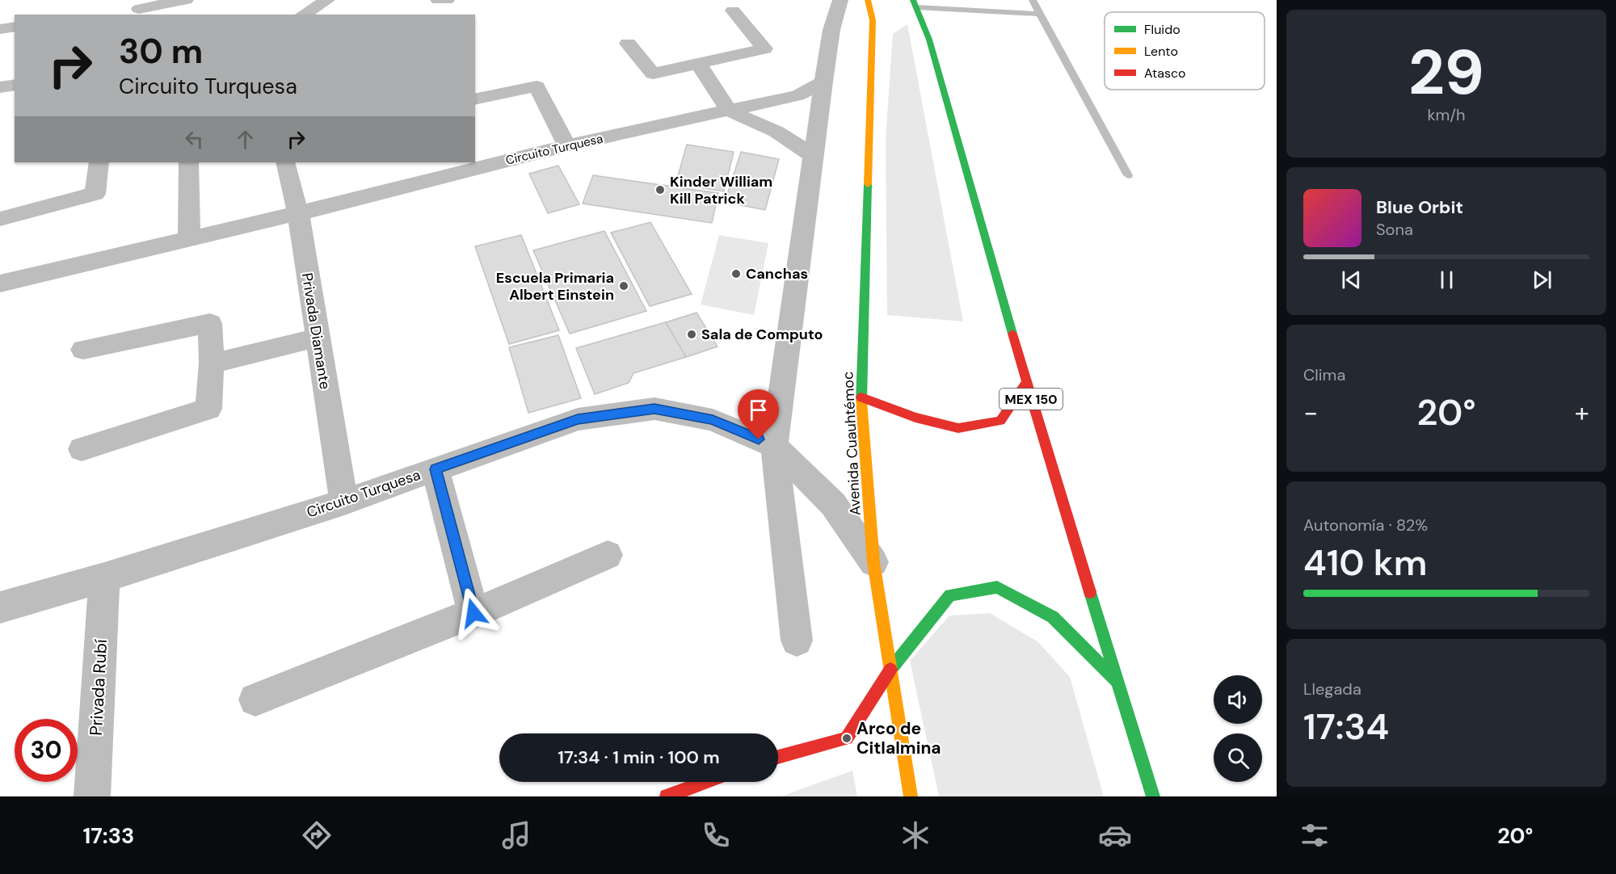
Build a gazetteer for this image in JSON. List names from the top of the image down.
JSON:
{
  "streets": {
    "main road": ["MEX 150", "Avenida Cuauhtémoc"],
    "street": ["Circuito Turquesa", "Privada Diamante", "Privada Rubí"]
  },
  "crossings": [
    ["Circuito Turquesa", "Privada Diamante"],
    ["Circuito Turquesa", "Avenida Cuauhtémoc"],
    ["Circuito Turquesa", "Privada Rubí"]
  ],
  "places": [
    "Kinder William Kill Patrick",
    "Canchas",
    "Escuela Primaria Albert Einstein",
    "Sala de Computo",
    "Arco de Citlalmina"
  ],
  "legend": ["Fluido", "Lento", "Atasco"],
  "page": {
    "tile": [
      ["29", "km/h"],
      "Clima",
      ["Autonomía · 82%", "410 km"],
      ["Llegada", "17:34"]
    ],
    "turn": ["30 m", "Circuito Turquesa"],
    "song": ["Blue Orbit", "Sona"],
    "heat": ["−", "20°", "+"],
    "limit": "30",
    "trip": "17:34 · 1 min · 100 m",
    "tabs": ["17:33", "20°"]
  }
}
